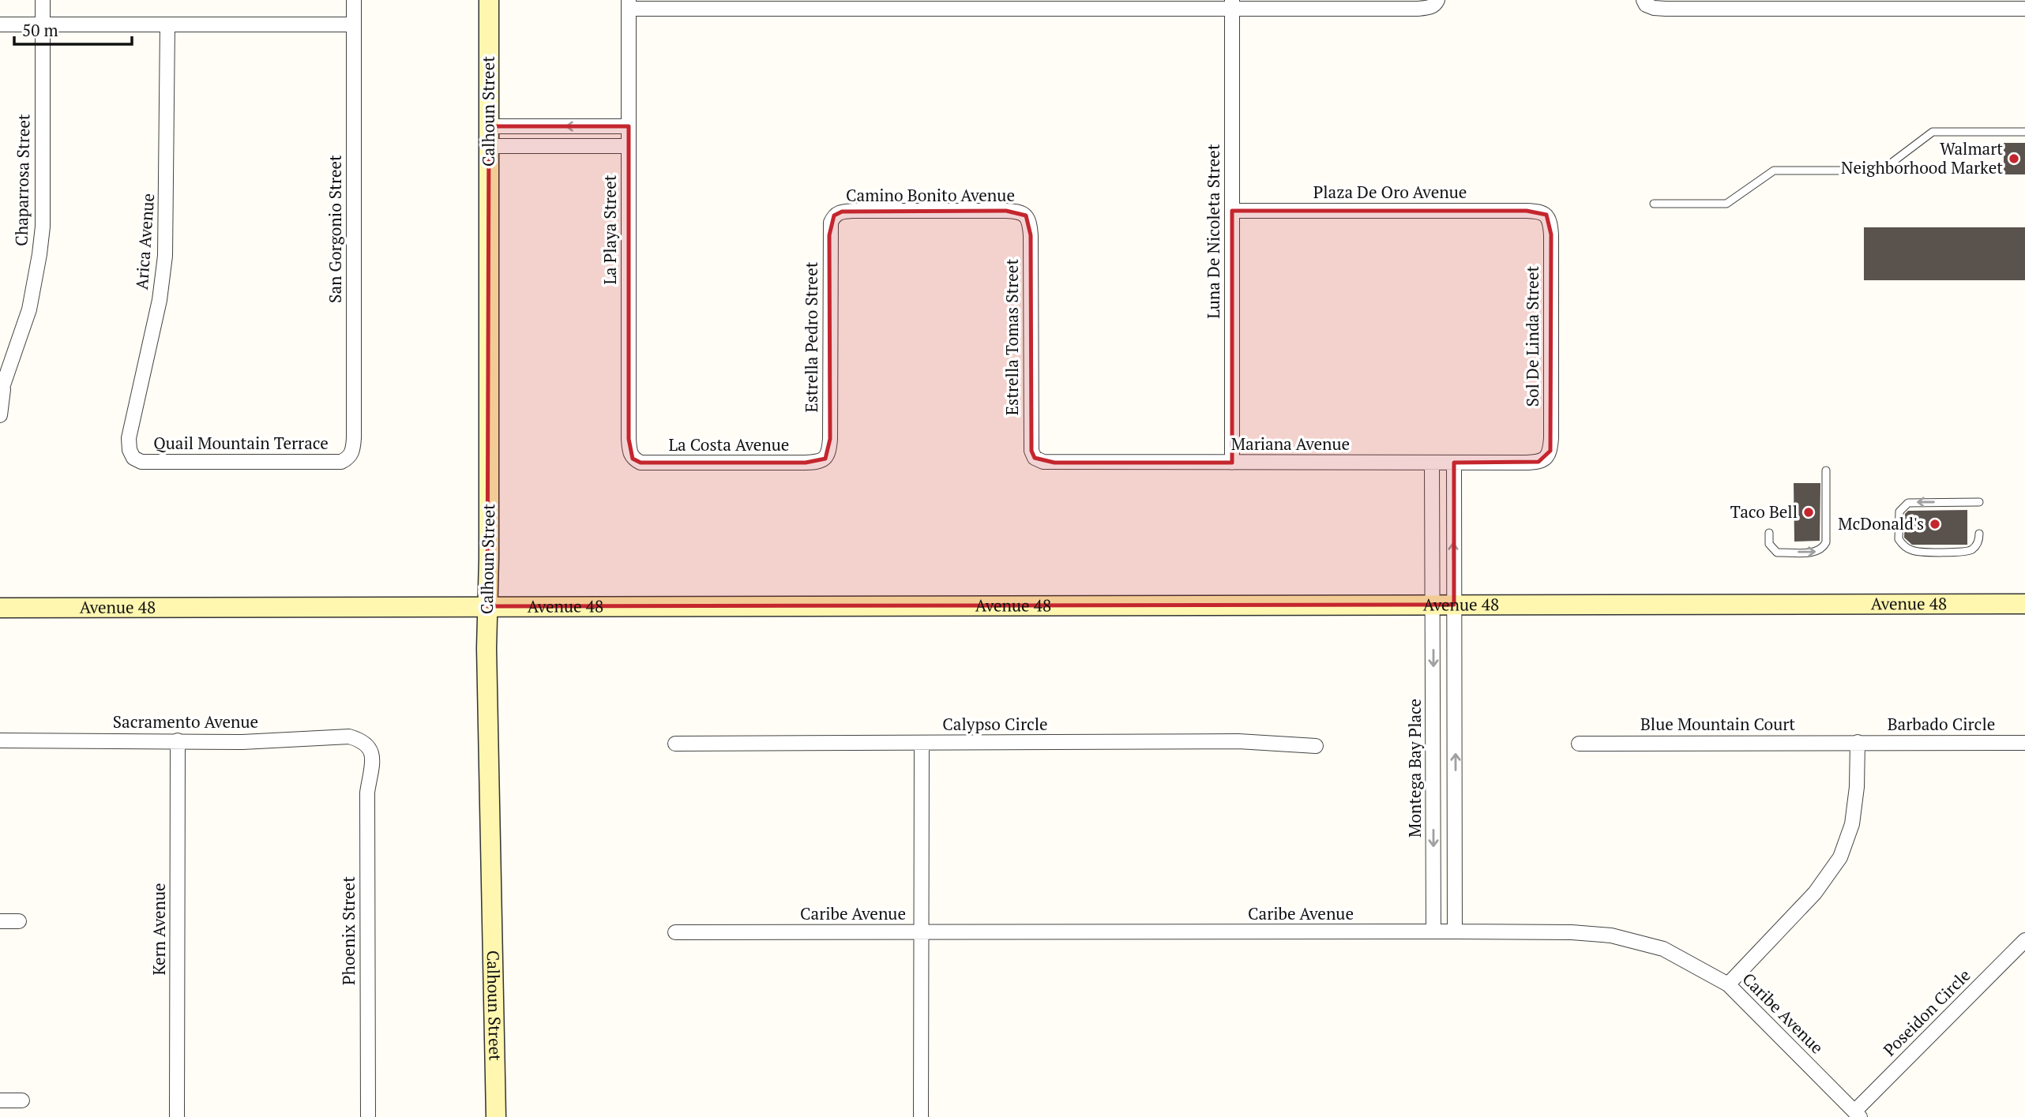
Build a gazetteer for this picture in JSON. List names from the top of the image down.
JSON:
{
  "streets": {
    "main road": ["Calhoun Street", "Avenue 48"],
    "street": [
      "Chaparrosa Street",
      "Plaza De Oro Avenue",
      "Camino Bonito Avenue",
      "San Gorgonio Street",
      "La Playa Street",
      "Luna De Nicoleta Street",
      "Arica Avenue",
      "Sol De Linda Street",
      "Estrella Pedro Street",
      "Estrella Tomas Street",
      "Quail Mountain Terrace",
      "Mariana Avenue",
      "La Costa Avenue",
      "Sacramento Avenue",
      "Calypso Circle",
      "Blue Mountain Court",
      "Barbado Circle",
      "Montega Bay Place",
      "Caribe Avenue",
      "Kern Avenue",
      "Phoenix Street",
      "Poseidon Circle"
    ]
  },
  "crossings": [
    ["Calhoun Street", "Avenue 48"],
    ["Plaza De Oro Avenue", "Luna De Nicoleta Street"],
    ["Plaza De Oro Avenue", "Sol De Linda Street"],
    ["Camino Bonito Avenue", "Estrella Pedro Street"],
    ["Camino Bonito Avenue", "Estrella Tomas Street"],
    ["San Gorgonio Street", "Quail Mountain Terrace"],
    ["La Playa Street", "La Costa Avenue"],
    ["Luna De Nicoleta Street", "Mariana Avenue"],
    ["Arica Avenue", "Quail Mountain Terrace"],
    ["Sol De Linda Street", "Mariana Avenue"],
    ["Estrella Pedro Street", "La Costa Avenue"],
    ["Estrella Tomas Street", "Mariana Avenue"],
    ["Mariana Avenue", "Montega Bay Place"],
    ["Avenue 48", "Montega Bay Place"],
    ["Sacramento Avenue", "Kern Avenue"],
    ["Sacramento Avenue", "Phoenix Street"],
    ["Blue Mountain Court", "Barbado Circle"],
    ["Montega Bay Place", "Caribe Avenue"],
    ["Caribe Avenue", "Poseidon Circle"]
  ],
  "places": ["Walmart Neighborhood Market", "Taco Bell", "McDonald's"],
  "scale_bar": "50 m"
}
